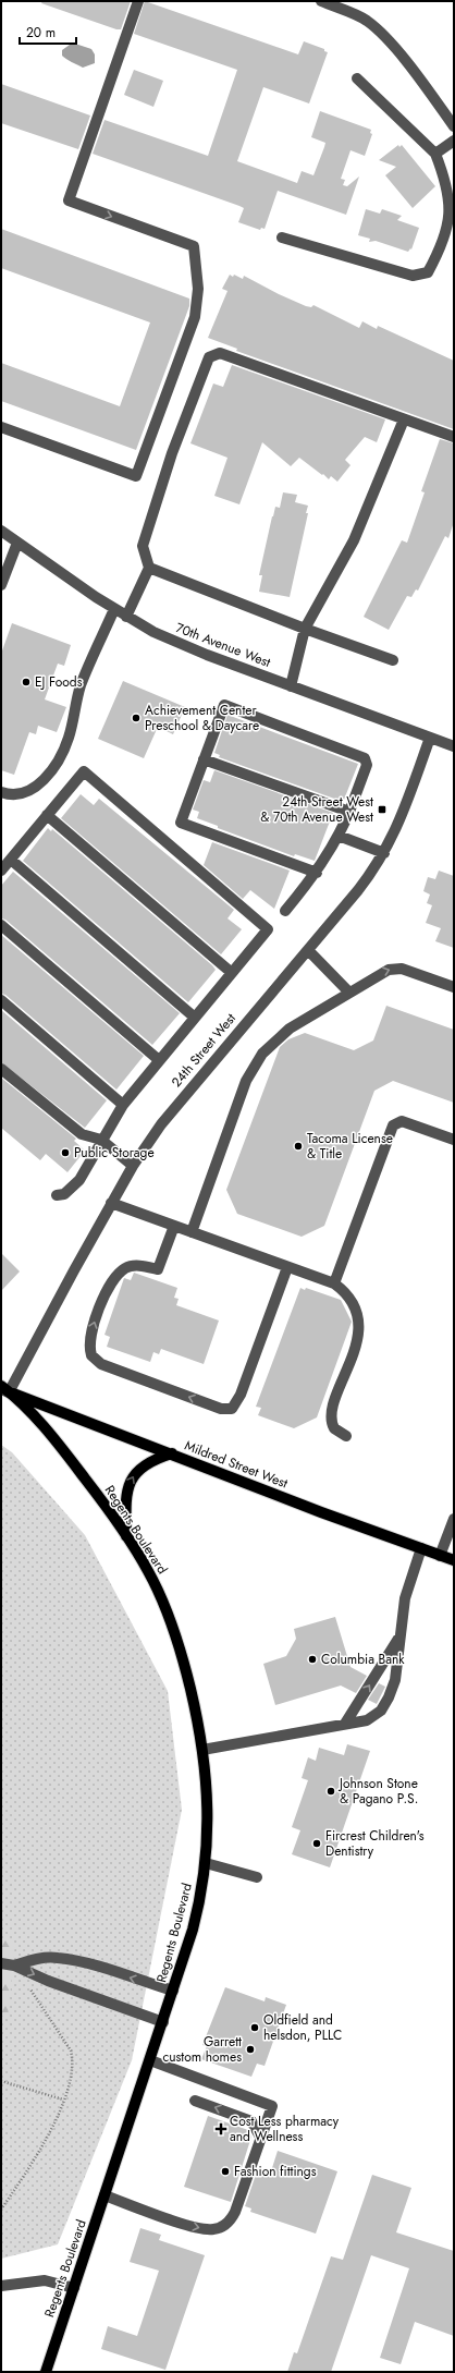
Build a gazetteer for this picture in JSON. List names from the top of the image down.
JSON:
{
  "streets": {
    "main road": ["Mildred Street West", "Regents Boulevard"],
    "street": ["70th Avenue West", "24th Street West"]
  },
  "crossings": [
    ["70th Avenue West", "24th Street West"],
    ["24th Street West", "Mildred Street West"],
    ["24th Street West", "Regents Boulevard"],
    ["Mildred Street West", "Regents Boulevard"]
  ],
  "places": {
    "other": [
      "EJ Foods",
      "Achievement Center Preschool & Daycare",
      "Tacoma License & Title",
      "Public Storage",
      "Columbia Bank",
      "Johnson Stone & Pagano P.S.",
      "Fircrest Children's Dentistry",
      "Oldfield and helsdon, PLLC",
      "Garrett custom homes",
      "Fashion fittings"
    ],
    "transit": ["24th Street West & 70th Avenue West"],
    "health": ["Cost Less pharmacy and Wellness"]
  },
  "scale_bar": "20 m"
}
